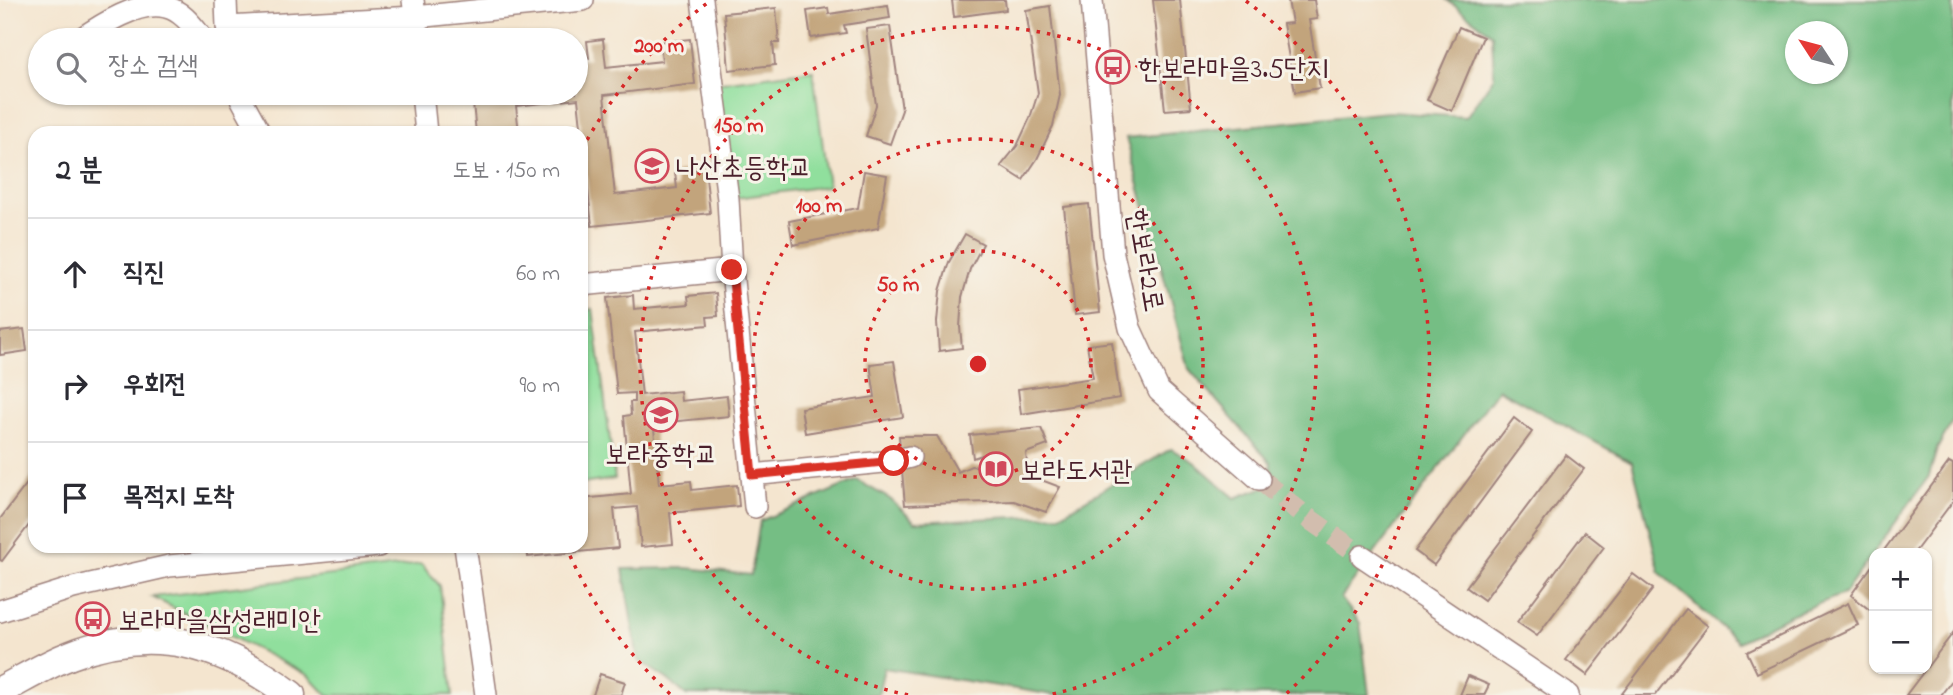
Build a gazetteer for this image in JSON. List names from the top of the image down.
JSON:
{
  "streets": {
    "street": ["한보라2로"]
  },
  "places": {
    "bus stop": ["한보라마을3.5단지", "보라마을삼성래미안"],
    "school or university": ["나산초등학교", "보라중학교"],
    "library": ["보라도서관"]
  },
  "north": "top left",
  "page": {
    "search": "장소 검색",
    "heading": ["2 분", "도보 · 150 m"],
    "list": [
      ["직진", "60 m"],
      ["우회전", "90 m"],
      "목적지 도착"
    ],
    "map_buttons": ["+", "−"]
  },
  "rings": [
    "200 m",
    "150 m",
    "100 m",
    "50 m"
  ]
}
